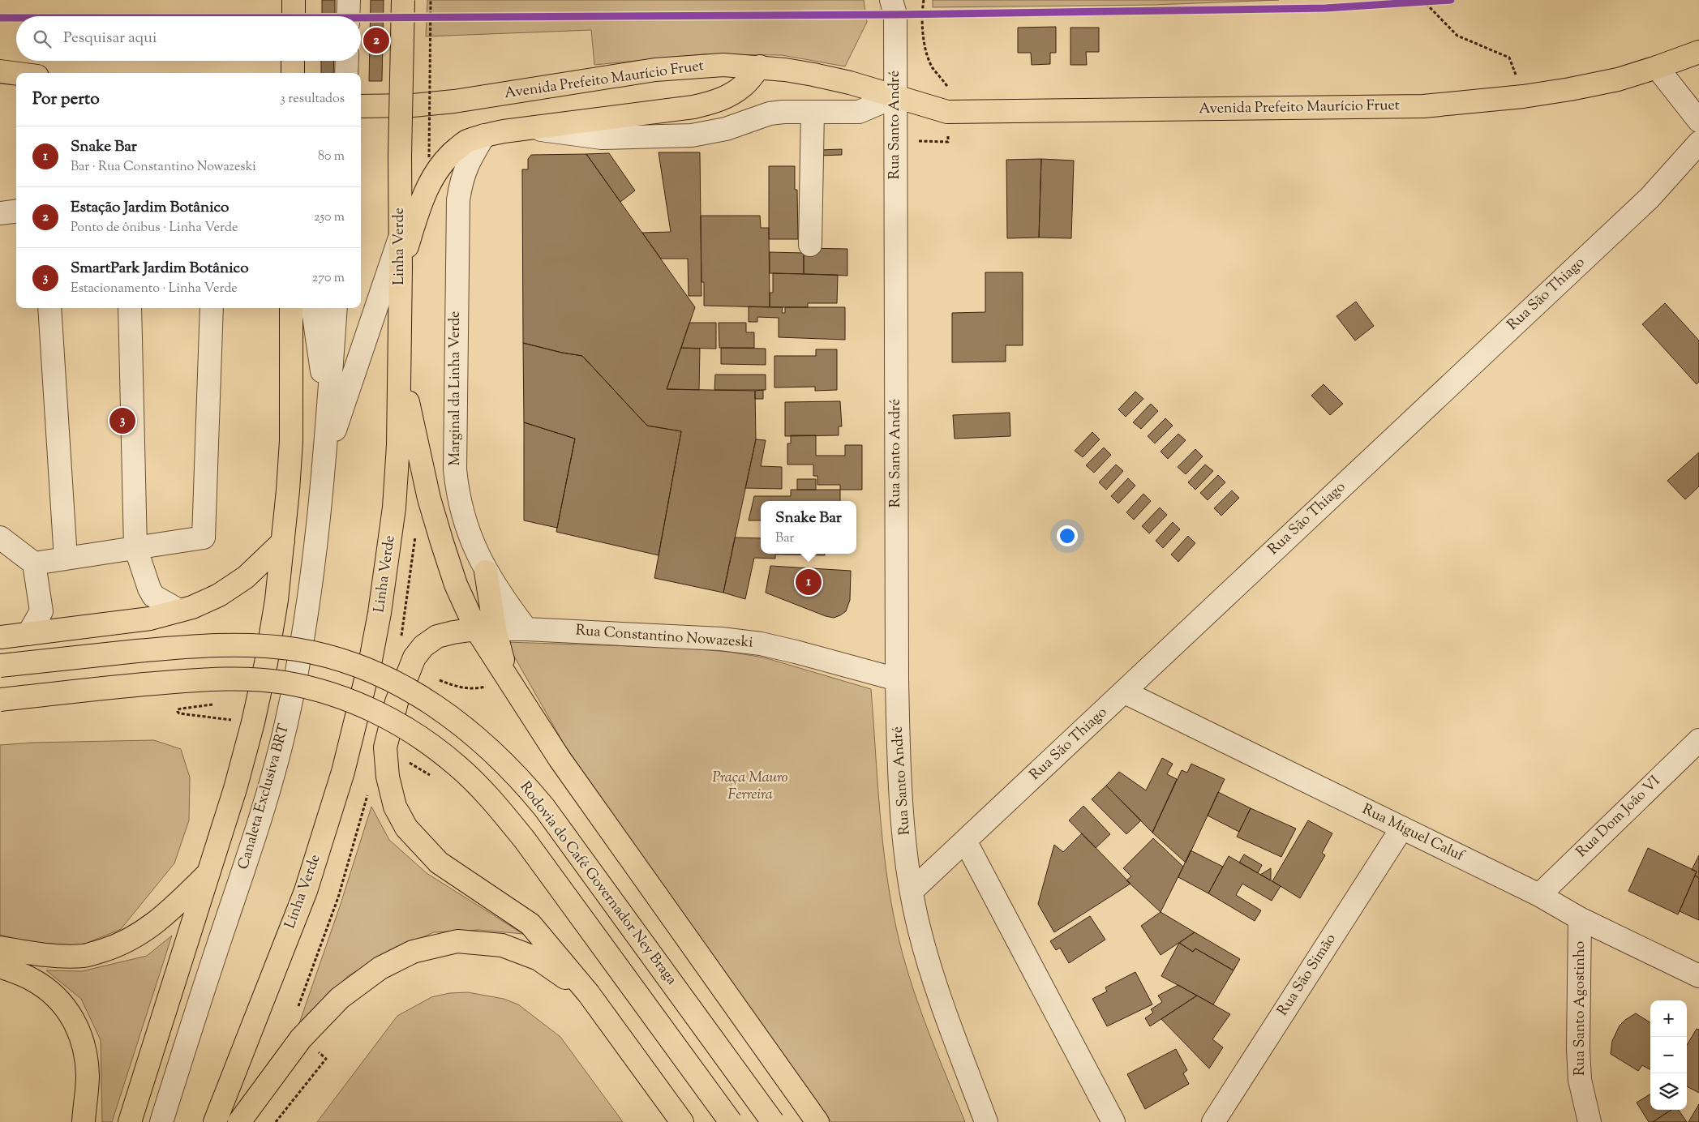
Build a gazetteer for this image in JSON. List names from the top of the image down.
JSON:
{
  "streets": {
    "main road": ["Avenida Prefeito Maurício Fruet", "Linha Verde", "Rodovia do Café Governador Ney Braga"],
    "street": [
      "Rua Santo André",
      "Rua São Thiago",
      "Marginal da Linha Verde",
      "Rua Constantino Nowazeski",
      "Canaleta Exclusiva BRT",
      "Rua Dom João VI",
      "Rua Miguel Caluf",
      "Rua São Simão",
      "Rua Santo Agostinho"
    ]
  },
  "crossings": [
    ["Avenida Prefeito Maurício Fruet", "Rua Santo André"],
    ["Rua Santo André", "Rua São Thiago"],
    ["Rua Santo André", "Rua Constantino Nowazeski"],
    ["Linha Verde", "Canaleta Exclusiva BRT"],
    ["Rua São Thiago", "Rua Miguel Caluf"],
    ["Marginal da Linha Verde", "Rua Constantino Nowazeski"],
    ["Rua Dom João VI", "Rua Miguel Caluf"],
    ["Rua Miguel Caluf", "Rua São Simão"],
    ["Rua Miguel Caluf", "Rua Santo Agostinho"]
  ],
  "parks": ["Praça Mauro Ferreira"],
  "page": {
    "search": "Pesquisar aqui",
    "pins": ["2", "3", "1"],
    "heading": ["Por perto", "3 resultados"],
    "list": [
      {
        "mark": "1",
        "name": "Snake Bar",
        "note": "Bar · Rua Constantino Nowazeski",
        "value": "80 m"
      },
      {
        "mark": "2",
        "name": "Estação Jardim Botânico",
        "note": "Ponto de ônibus · Linha Verde",
        "value": "250 m"
      },
      {
        "mark": "3",
        "name": "SmartPark Jardim Botânico",
        "note": "Estacionamento · Linha Verde",
        "value": "270 m"
      }
    ],
    "popup": ["Snake Bar", "Bar"],
    "map_buttons": ["+", "−"]
  }
}
